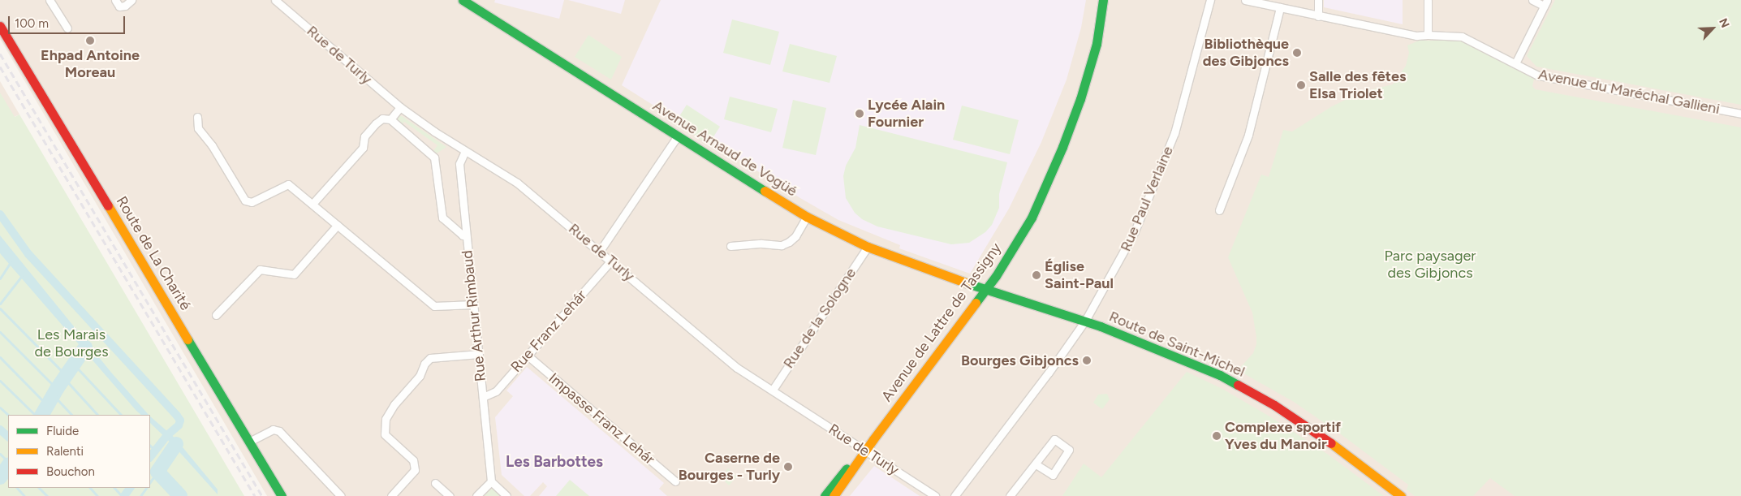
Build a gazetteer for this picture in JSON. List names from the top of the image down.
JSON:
{
  "streets": {
    "main road": [
      "Avenue Arnaud de Vogüé",
      "Route de La Charité",
      "Avenue de Lattre de Tassigny",
      "Route de Saint-Michel"
    ],
    "street": [
      "Rue de Turly",
      "Avenue du Maréchal Gallieni",
      "Rue Paul Verlaine",
      "Rue Arthur Rimbaud",
      "Rue de la Sologne",
      "Rue Franz Lehár",
      "Impasse Franz Lehár"
    ]
  },
  "crossings": [
    ["Rue de Turly", "Rue Arthur Rimbaud"],
    ["Rue de Turly", "Rue de la Sologne"],
    ["Rue de Turly", "Avenue de Lattre de Tassigny"],
    ["Rue de Turly", "Rue Franz Lehár"],
    ["Avenue Arnaud de Vogüé", "Rue de la Sologne"],
    ["Avenue Arnaud de Vogüé", "Avenue de Lattre de Tassigny"],
    ["Avenue Arnaud de Vogüé", "Route de Saint-Michel"],
    ["Rue Paul Verlaine", "Route de Saint-Michel"],
    ["Rue Arthur Rimbaud", "Rue Franz Lehár"],
    ["Avenue de Lattre de Tassigny", "Route de Saint-Michel"],
    ["Rue Franz Lehár", "Impasse Franz Lehár"]
  ],
  "districts": ["Les Barbottes"],
  "parks": ["Parc paysager des Gibjoncs", "Les Marais de Bourges"],
  "places": [
    "Ehpad Antoine Moreau",
    "Bibliothèque des Gibjoncs",
    "Salle des fêtes Elsa Triolet",
    "Lycée Alain Fournier",
    "Église Saint-Paul",
    "Bourges Gibjoncs",
    "Complexe sportif Yves du Manoir",
    "Caserne de Bourges - Turly"
  ],
  "legend": ["Fluide", "Ralenti", "Bouchon"],
  "scale_bar": "100 m",
  "north": "top right"
}
